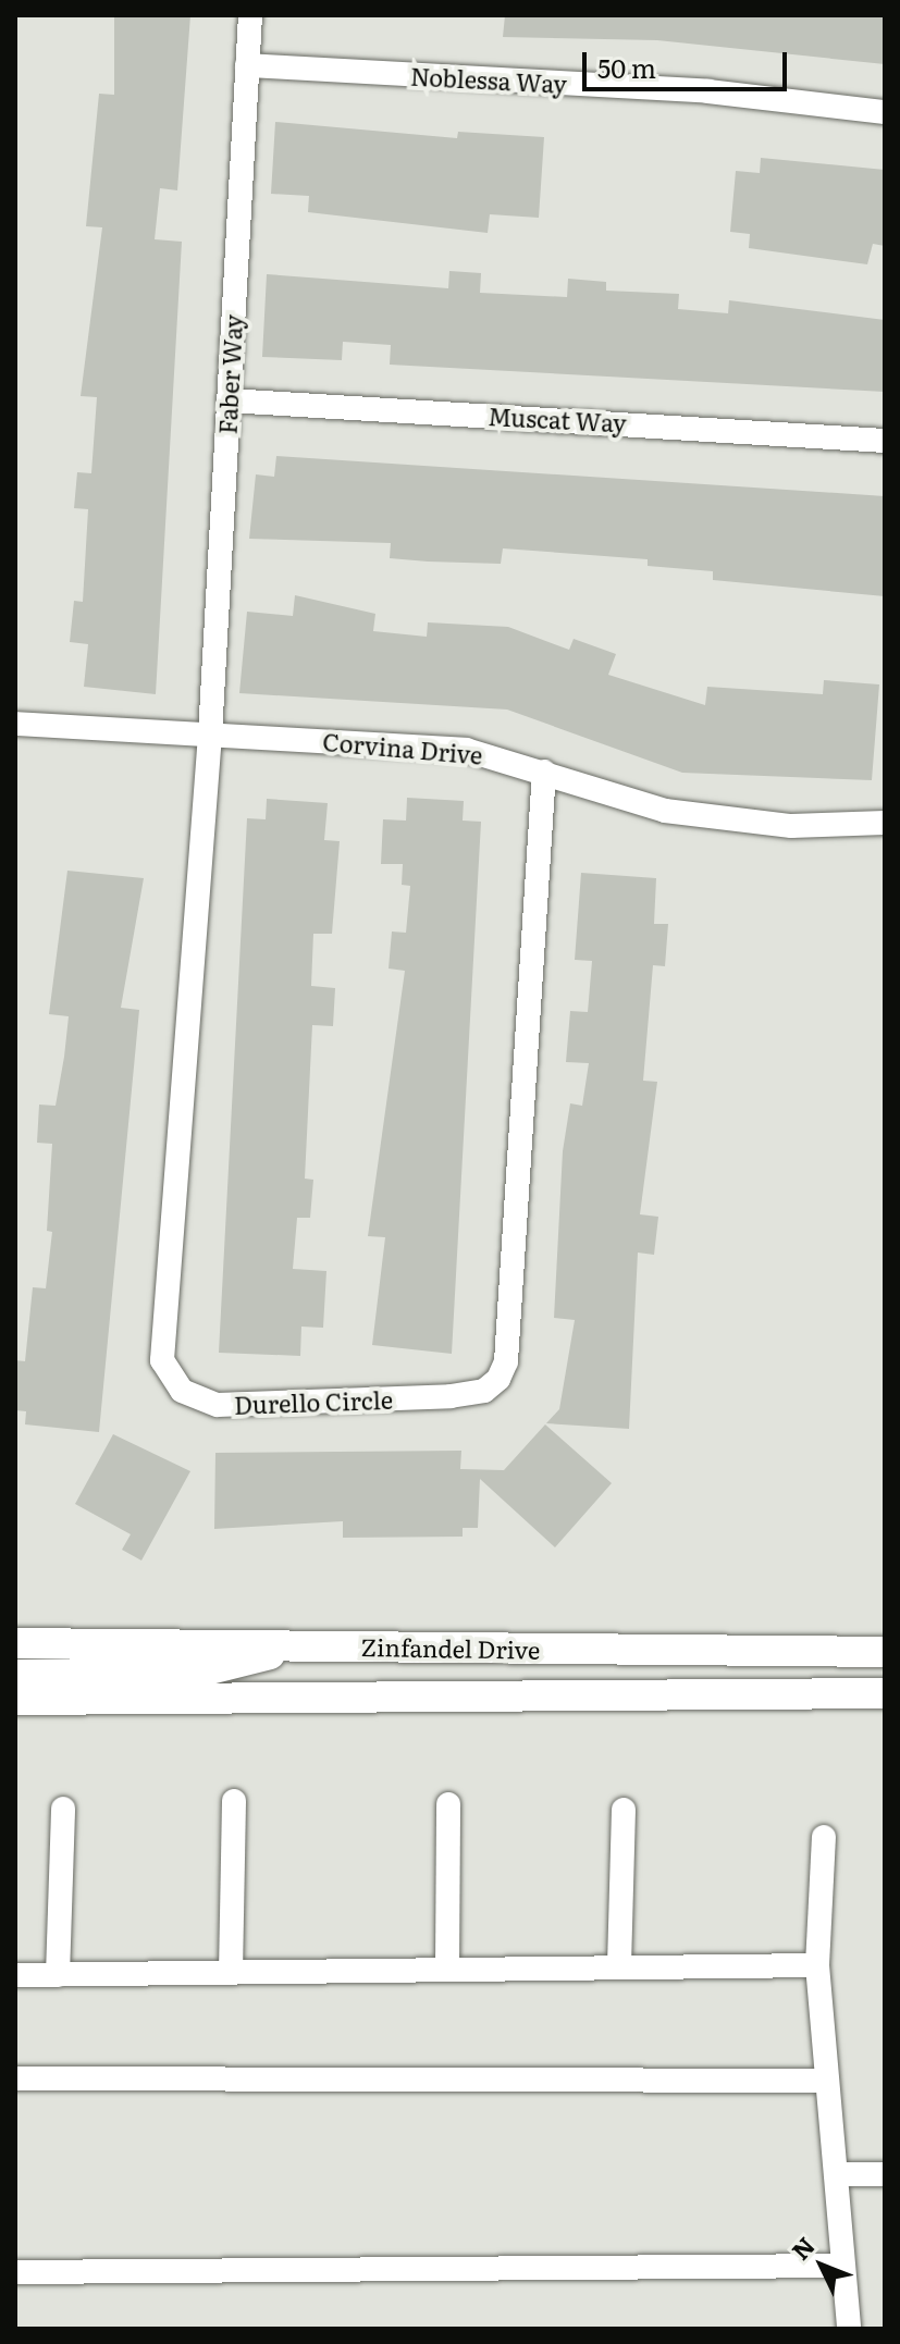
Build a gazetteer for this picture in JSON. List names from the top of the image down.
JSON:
{
  "streets": {
    "street": [
      "Noblessa Way",
      "Faber Way",
      "Muscat Way",
      "Corvina Drive",
      "Durello Circle",
      "Zinfandel Drive"
    ]
  },
  "crossings": [
    ["Noblessa Way", "Faber Way"],
    ["Faber Way", "Muscat Way"],
    ["Faber Way", "Corvina Drive"],
    ["Faber Way", "Durello Circle"],
    ["Corvina Drive", "Durello Circle"]
  ],
  "scale_bar": "50 m",
  "north": "top left"
}
